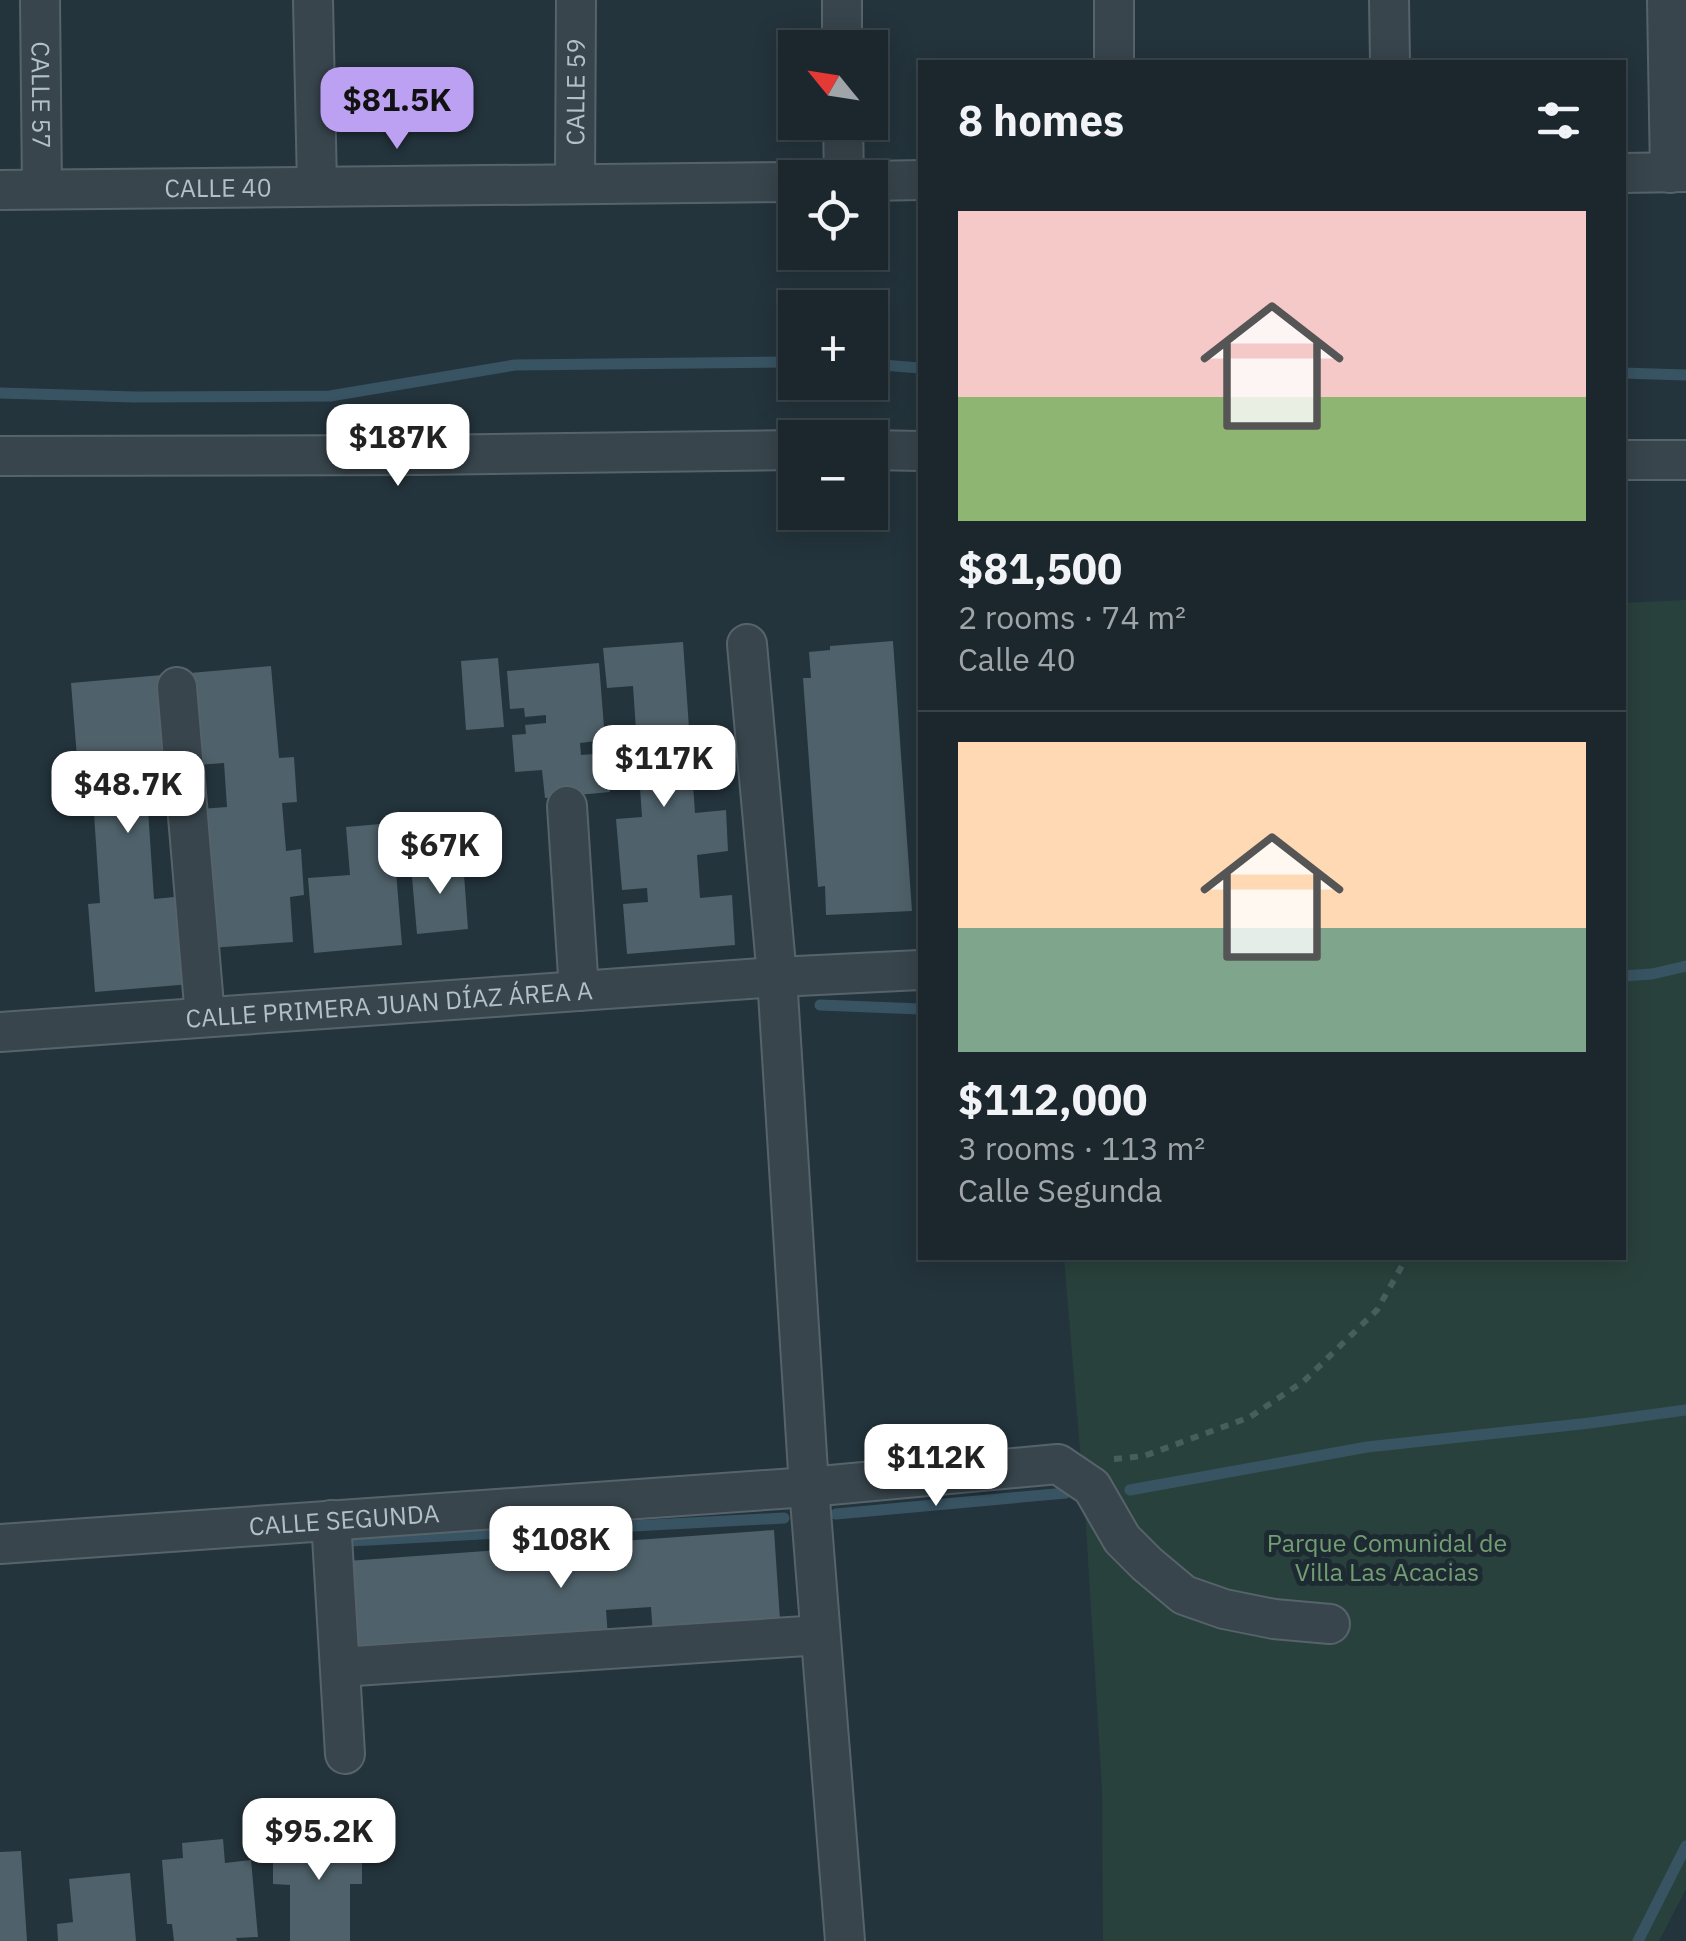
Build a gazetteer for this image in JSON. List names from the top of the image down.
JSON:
{
  "streets": {
    "street": [
      "CALLE 59",
      "CALLE 57",
      "CALLE 40",
      "CALLE PRIMERA JUAN DÍAZ ÁREA A",
      "CALLE SEGUNDA"
    ]
  },
  "crossings": [
    ["CALLE 59", "CALLE 40"],
    ["CALLE 57", "CALLE 40"]
  ],
  "parks": ["Parque Comunidal de Villa Las Acacias"],
  "north": "top left",
  "page": {
    "map_buttons": ["+", "−"],
    "heading": "8 homes",
    "price": [
      "$81.5K",
      "$187K",
      "$117K",
      "$48.7K",
      "$67K",
      "$112K",
      "$108K",
      "$95.2K"
    ],
    "list": [
      {
        "name": "$81,500",
        "note": "2 rooms · 74 m² · Calle 40"
      },
      {
        "name": "$112,000",
        "note": "3 rooms · 113 m² · Calle Segunda"
      }
    ]
  }
}
